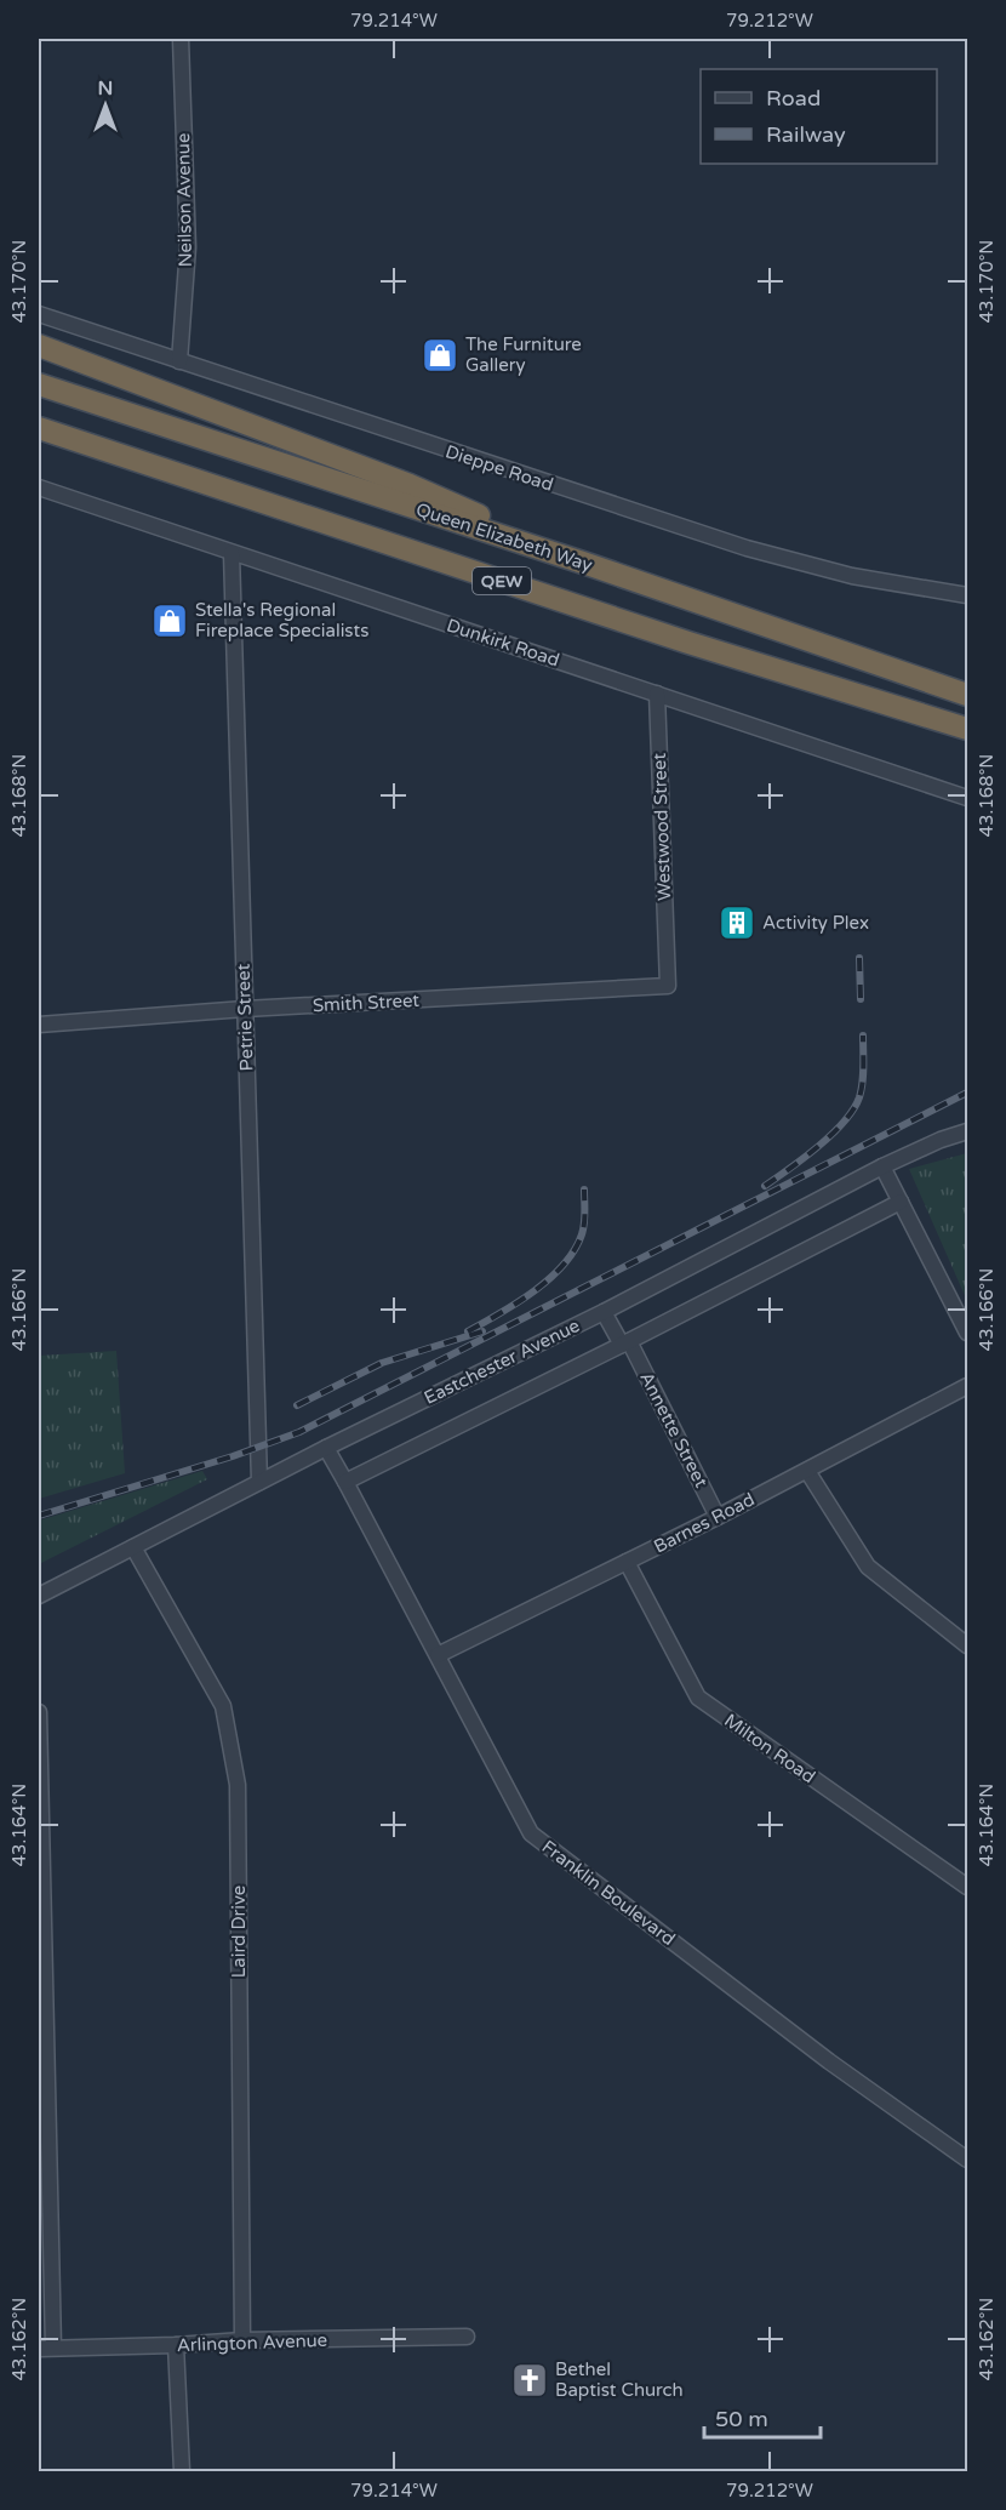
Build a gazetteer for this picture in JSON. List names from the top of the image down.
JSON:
{
  "streets": {
    "highway": ["Queen Elizabeth Way", "QEW"],
    "street": [
      "Neilson Avenue",
      "Dieppe Road",
      "Dunkirk Road",
      "Westwood Street",
      "Smith Street",
      "Petrie Street",
      "Eastchester Avenue",
      "Annette Street",
      "Barnes Road",
      "Milton Road",
      "Franklin Boulevard",
      "Laird Drive",
      "Arlington Avenue"
    ]
  },
  "crossings": [
    ["Neilson Avenue", "Dieppe Road"],
    ["Dunkirk Road", "Westwood Street"],
    ["Dunkirk Road", "Petrie Street"],
    ["Westwood Street", "Smith Street"],
    ["Smith Street", "Petrie Street"],
    ["Petrie Street", "Eastchester Avenue"],
    ["Eastchester Avenue", "Annette Street"],
    ["Eastchester Avenue", "Franklin Boulevard"],
    ["Eastchester Avenue", "Laird Drive"],
    ["Annette Street", "Barnes Road"],
    ["Barnes Road", "Milton Road"],
    ["Barnes Road", "Franklin Boulevard"],
    ["Laird Drive", "Arlington Avenue"]
  ],
  "places": {
    "shop": ["The Furniture Gallery", "Stella's Regional Fireplace Specialists"],
    "building": ["Activity Plex"],
    "church": ["Bethel Baptist Church"]
  },
  "legend": ["Road", "Railway"],
  "scale_bar": "50 m",
  "north": "top",
  "coordinates": [
    "79.214°W",
    "79.212°W",
    "43.170°N",
    "43.168°N",
    "43.166°N",
    "43.164°N",
    "43.162°N"
  ]
}
